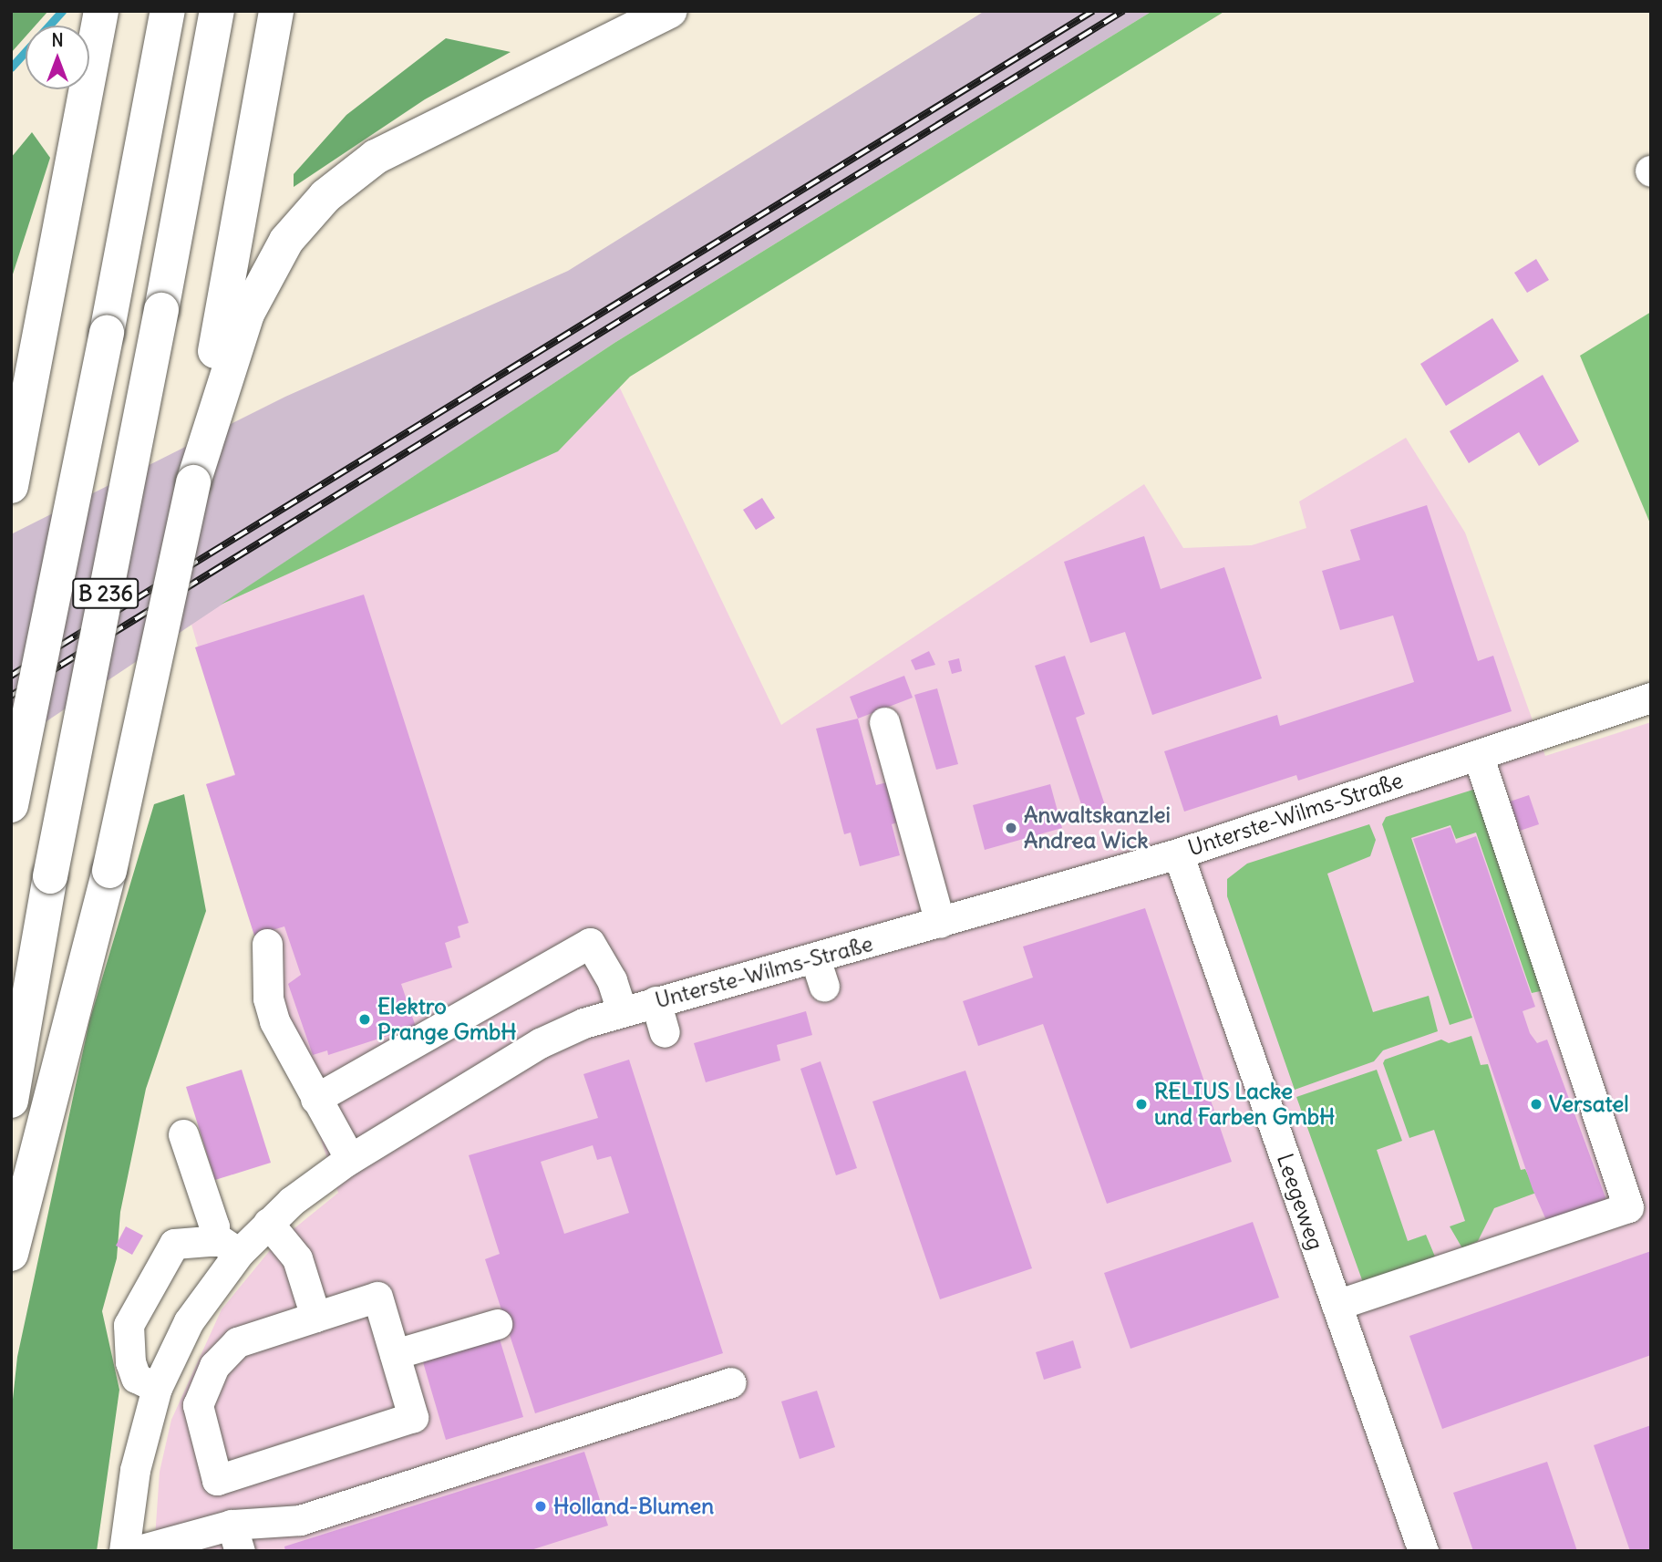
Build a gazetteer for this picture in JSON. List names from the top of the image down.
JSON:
{
  "streets": {
    "highway": ["B 236"],
    "street": ["Unterste-Wilms-Straße", "Leegeweg"]
  },
  "crossings": [
    ["Unterste-Wilms-Straße", "Leegeweg"]
  ],
  "places": [
    "Anwaltskanzlei Andrea Wick",
    "Elektro Prange GmbH",
    "RELIUS Lacke und Farben GmbH",
    "Versatel",
    "Holland-Blumen"
  ],
  "north": "top"
}
